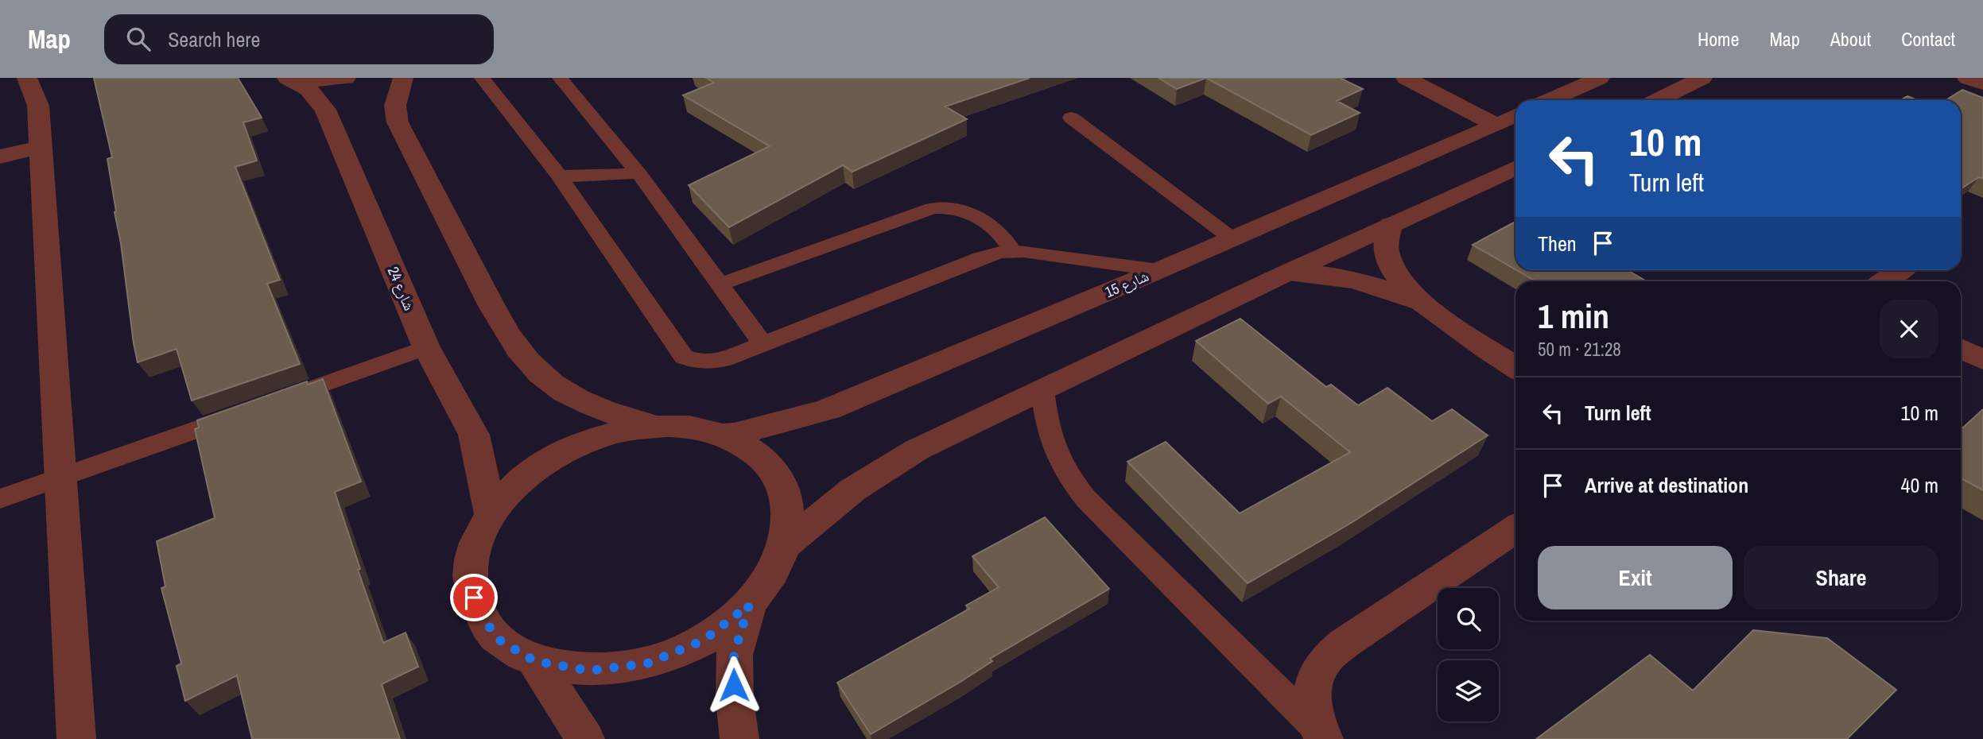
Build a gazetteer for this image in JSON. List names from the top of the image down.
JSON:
{
  "streets": {
    "street": ["شارع 15", "شارع 24"]
  },
  "page": {
    "header": "Map",
    "search": "Search here",
    "nav": [
      "Home",
      "Map",
      "About",
      "Contact"
    ],
    "turn": ["10 m", "Turn left"],
    "then": "Then",
    "heading": ["1 min", "50 m · 21:28"],
    "list": [
      {
        "name": "Turn left",
        "value": "10 m"
      },
      {
        "name": "Arrive at destination",
        "value": "40 m"
      }
    ],
    "buttons": ["Exit", "Share"]
  }
}
